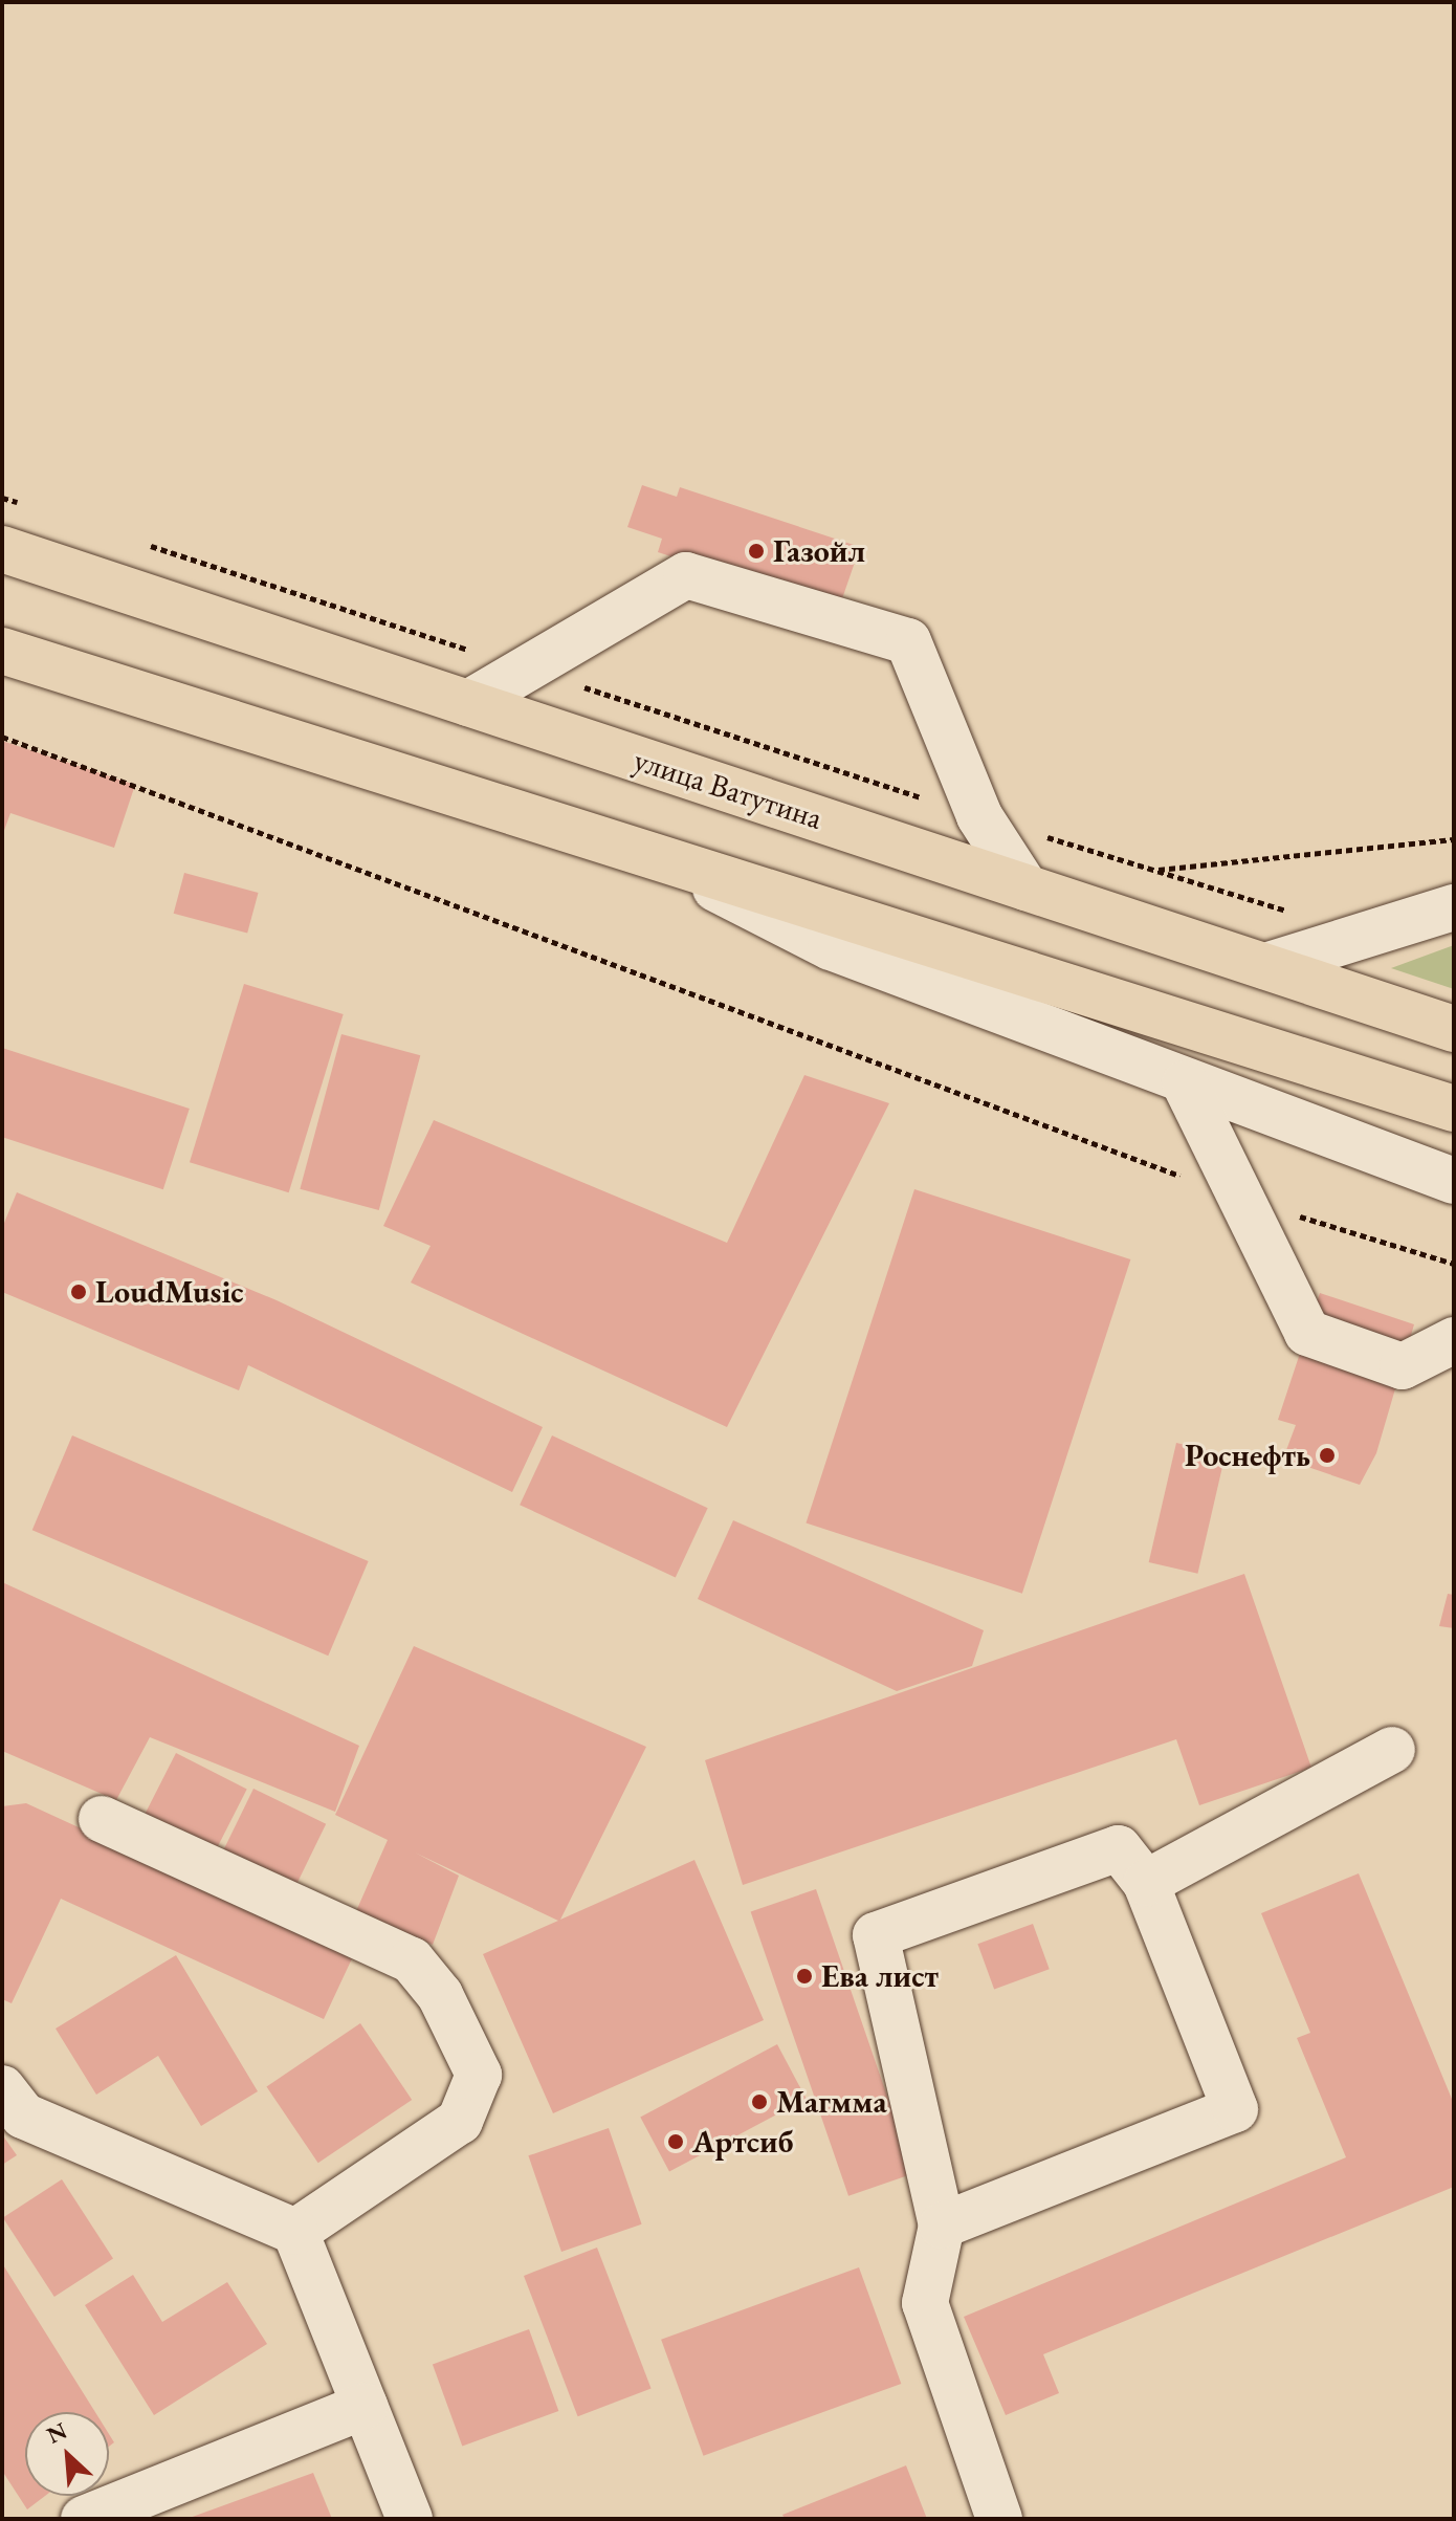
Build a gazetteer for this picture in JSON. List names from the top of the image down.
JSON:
{
  "streets": {
    "main road": ["улица Ватутина"]
  },
  "places": [
    "Газойл",
    "LoudMusic",
    "Роснефть",
    "Ева лист",
    "Магмма",
    "Артсиб"
  ],
  "north": "top left"
}
